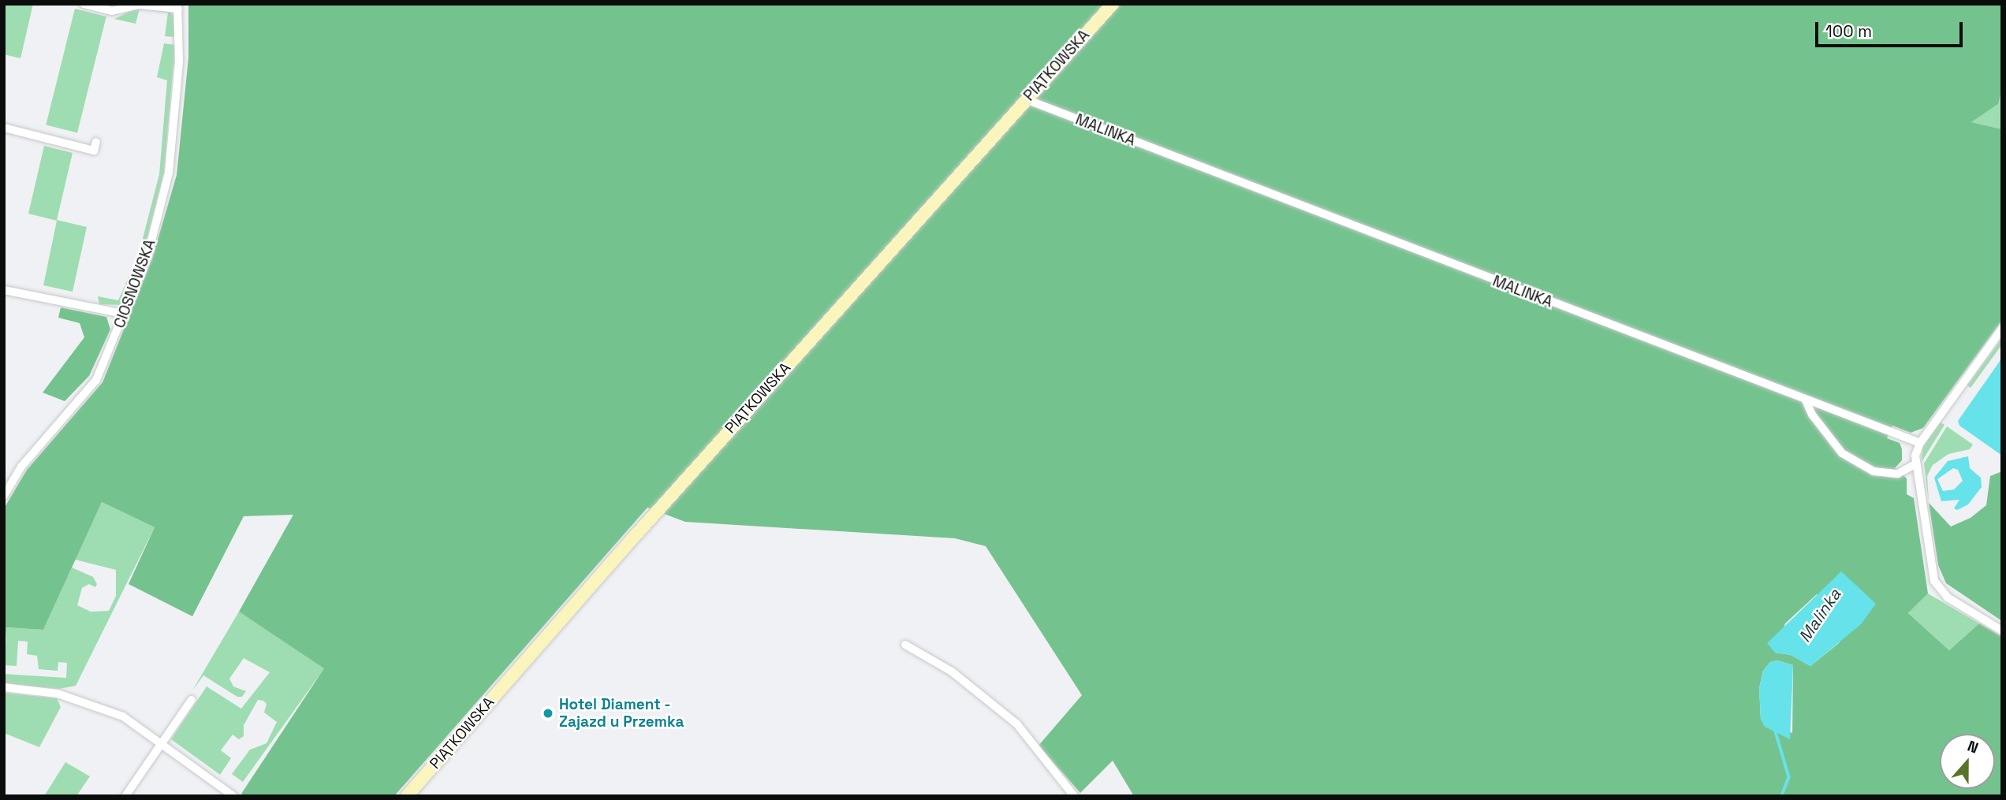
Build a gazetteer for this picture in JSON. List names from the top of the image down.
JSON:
{
  "streets": {
    "main road": ["PIĄTKOWSKA"],
    "street": ["MALINKA", "CIOSNOWSKA"]
  },
  "crossings": [
    ["PIĄTKOWSKA", "MALINKA"]
  ],
  "water": ["Malinka"],
  "places": ["Hotel Diament - Zajazd u Przemka"],
  "scale_bar": "100 m",
  "north": "top"
}
